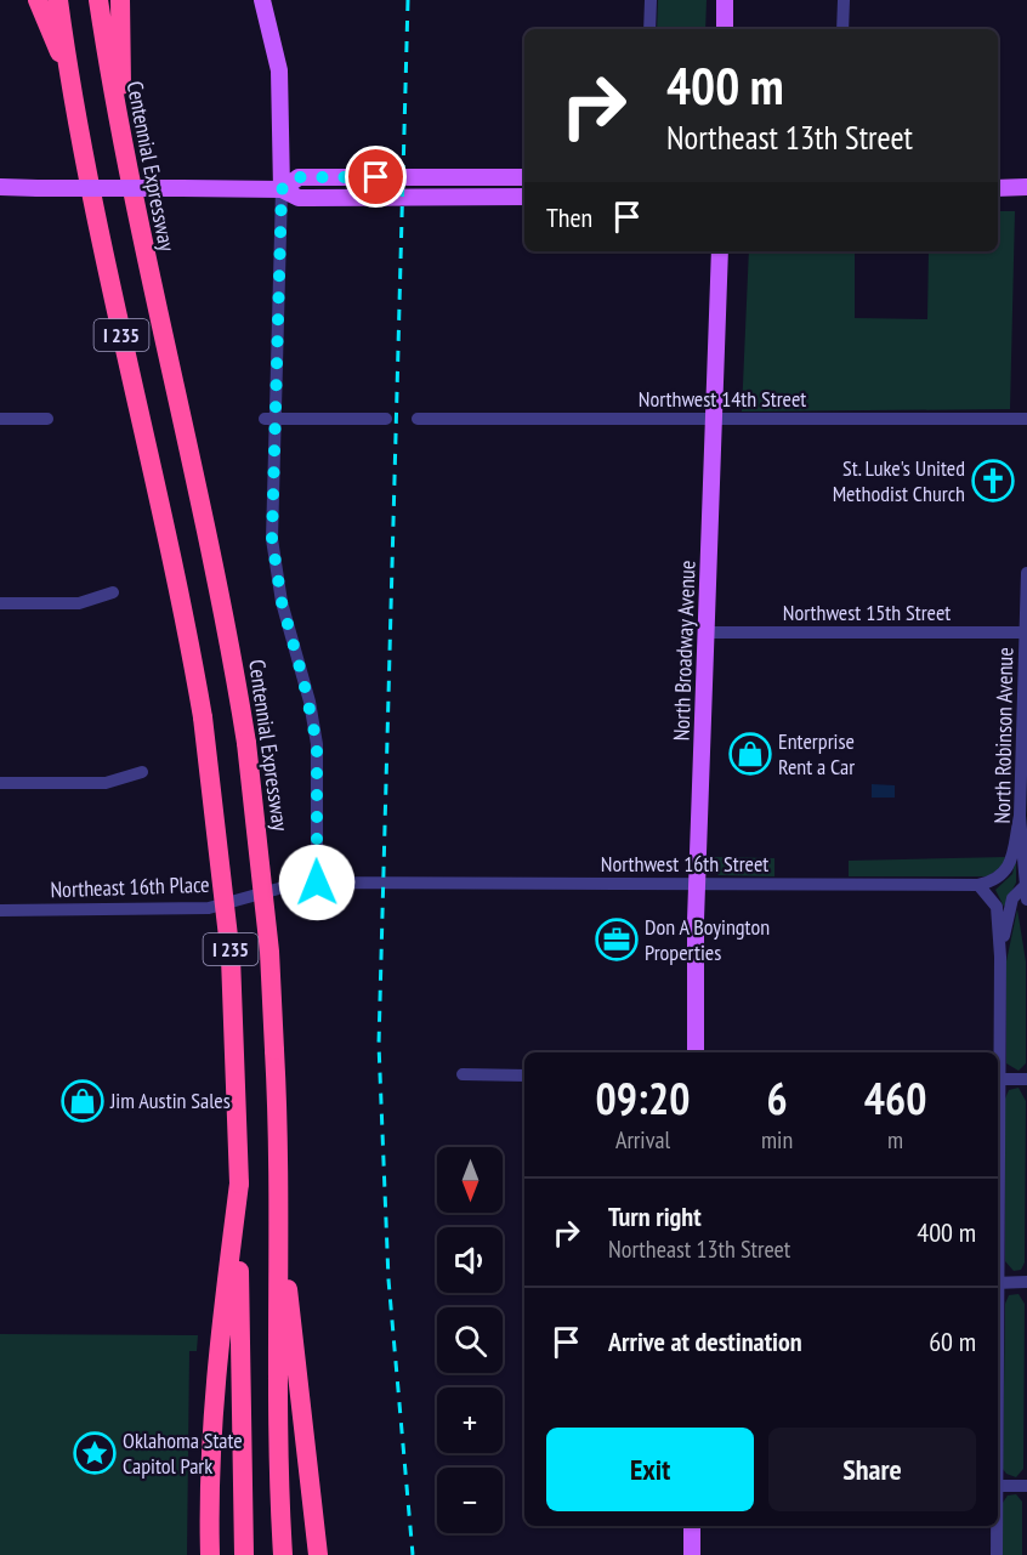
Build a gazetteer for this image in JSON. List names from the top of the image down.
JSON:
{
  "streets": {
    "highway": ["Centennial Expressway", "I 235"],
    "main road": ["North Broadway Avenue"],
    "street": [
      "Northwest 14th Street",
      "Northwest 15th Street",
      "North Robinson Avenue",
      "Northwest 16th Street",
      "Northeast 16th Place"
    ]
  },
  "crossings": [
    ["Northwest 14th Street", "North Broadway Avenue"],
    ["Northwest 15th Street", "North Broadway Avenue"],
    ["Northwest 15th Street", "North Robinson Avenue"],
    ["North Broadway Avenue", "Northwest 16th Street"],
    ["Northwest 16th Street", "Northeast 16th Place"]
  ],
  "places": {
    "church": ["St. Luke's United Methodist Church"],
    "shop": ["Enterprise Rent a Car", "Jim Austin Sales"],
    "office": ["Don A Boyington Properties"],
    "place": ["Oklahoma State Capitol Park"]
  },
  "north": "bottom",
  "page": {
    "turn": ["400 m", "Northeast 13th Street"],
    "then": "Then",
    "eta": [
      "09:20",
      "Arrival",
      "6",
      "min",
      "460",
      "m"
    ],
    "map_buttons": ["+", "−"],
    "list": [
      {
        "name": "Turn right",
        "note": "Northeast 13th Street",
        "value": "400 m"
      },
      {
        "name": "Arrive at destination",
        "value": "60 m"
      }
    ],
    "buttons": ["Exit", "Share"]
  }
}
